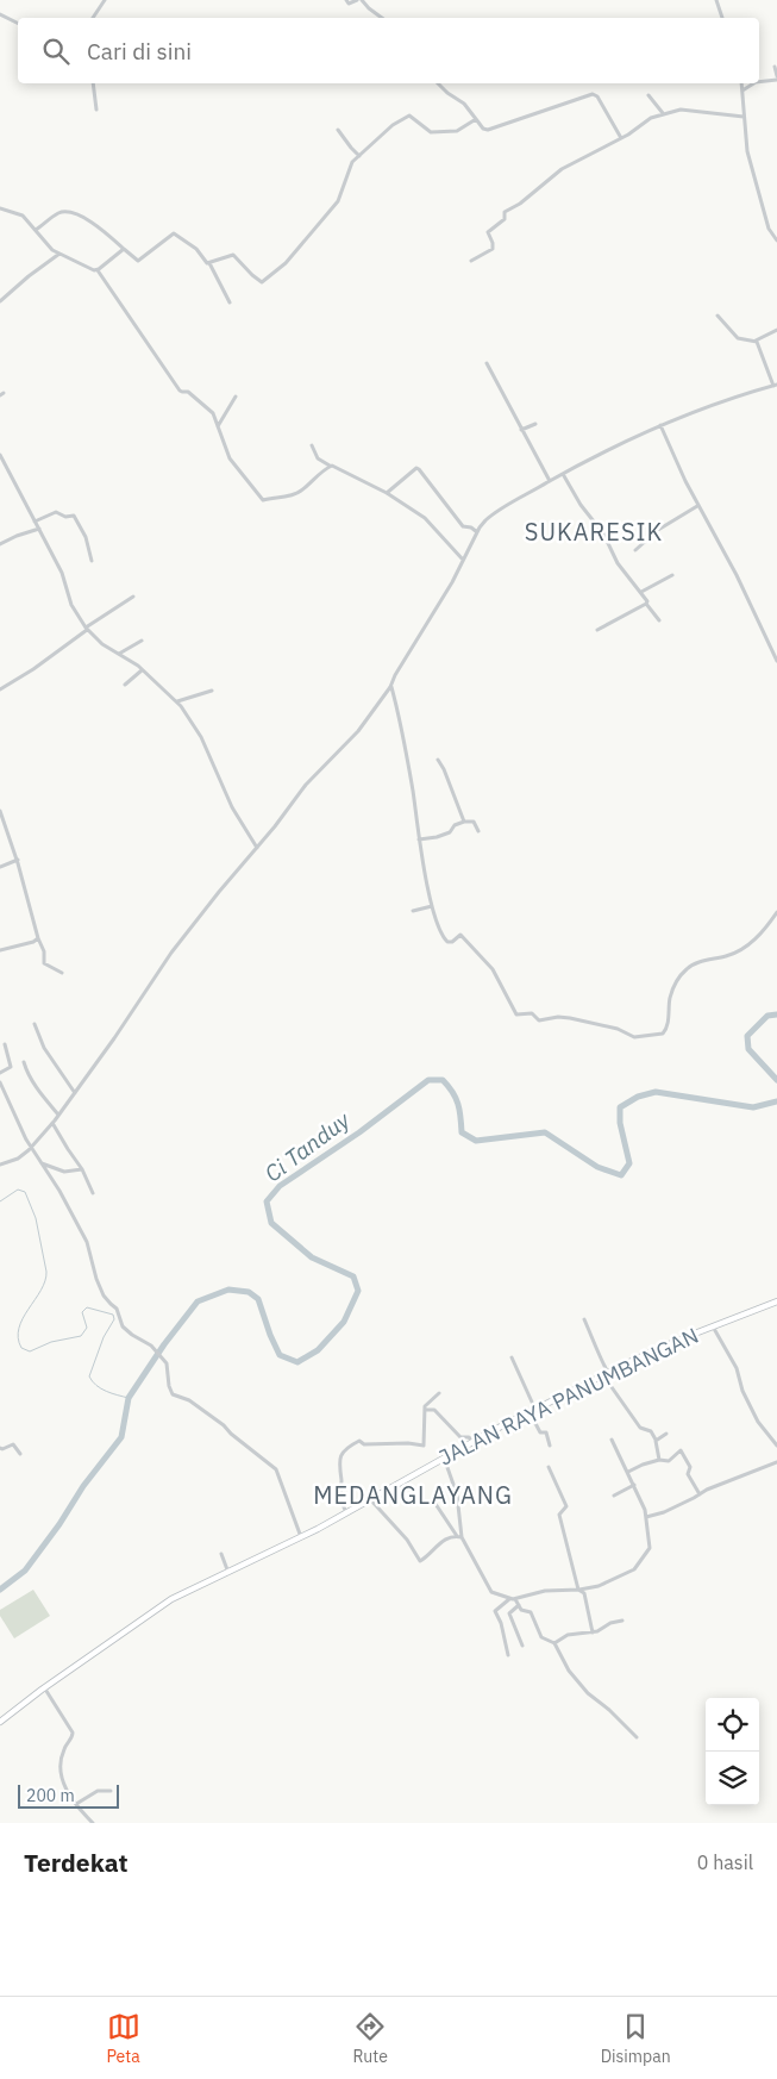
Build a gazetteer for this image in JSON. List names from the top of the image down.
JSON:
{
  "streets": {
    "main road": ["JALAN RAYA PANUMBANGAN"]
  },
  "districts": ["SUKARESIK", "MEDANGLAYANG"],
  "water": ["Ci Tanduy"],
  "scale_bar": "200 m",
  "page": {
    "search": "Cari di sini",
    "scale": "200 m",
    "heading": ["Terdekat", "0 hasil"],
    "nav": ["Peta", "Rute", "Disimpan"]
  }
}
